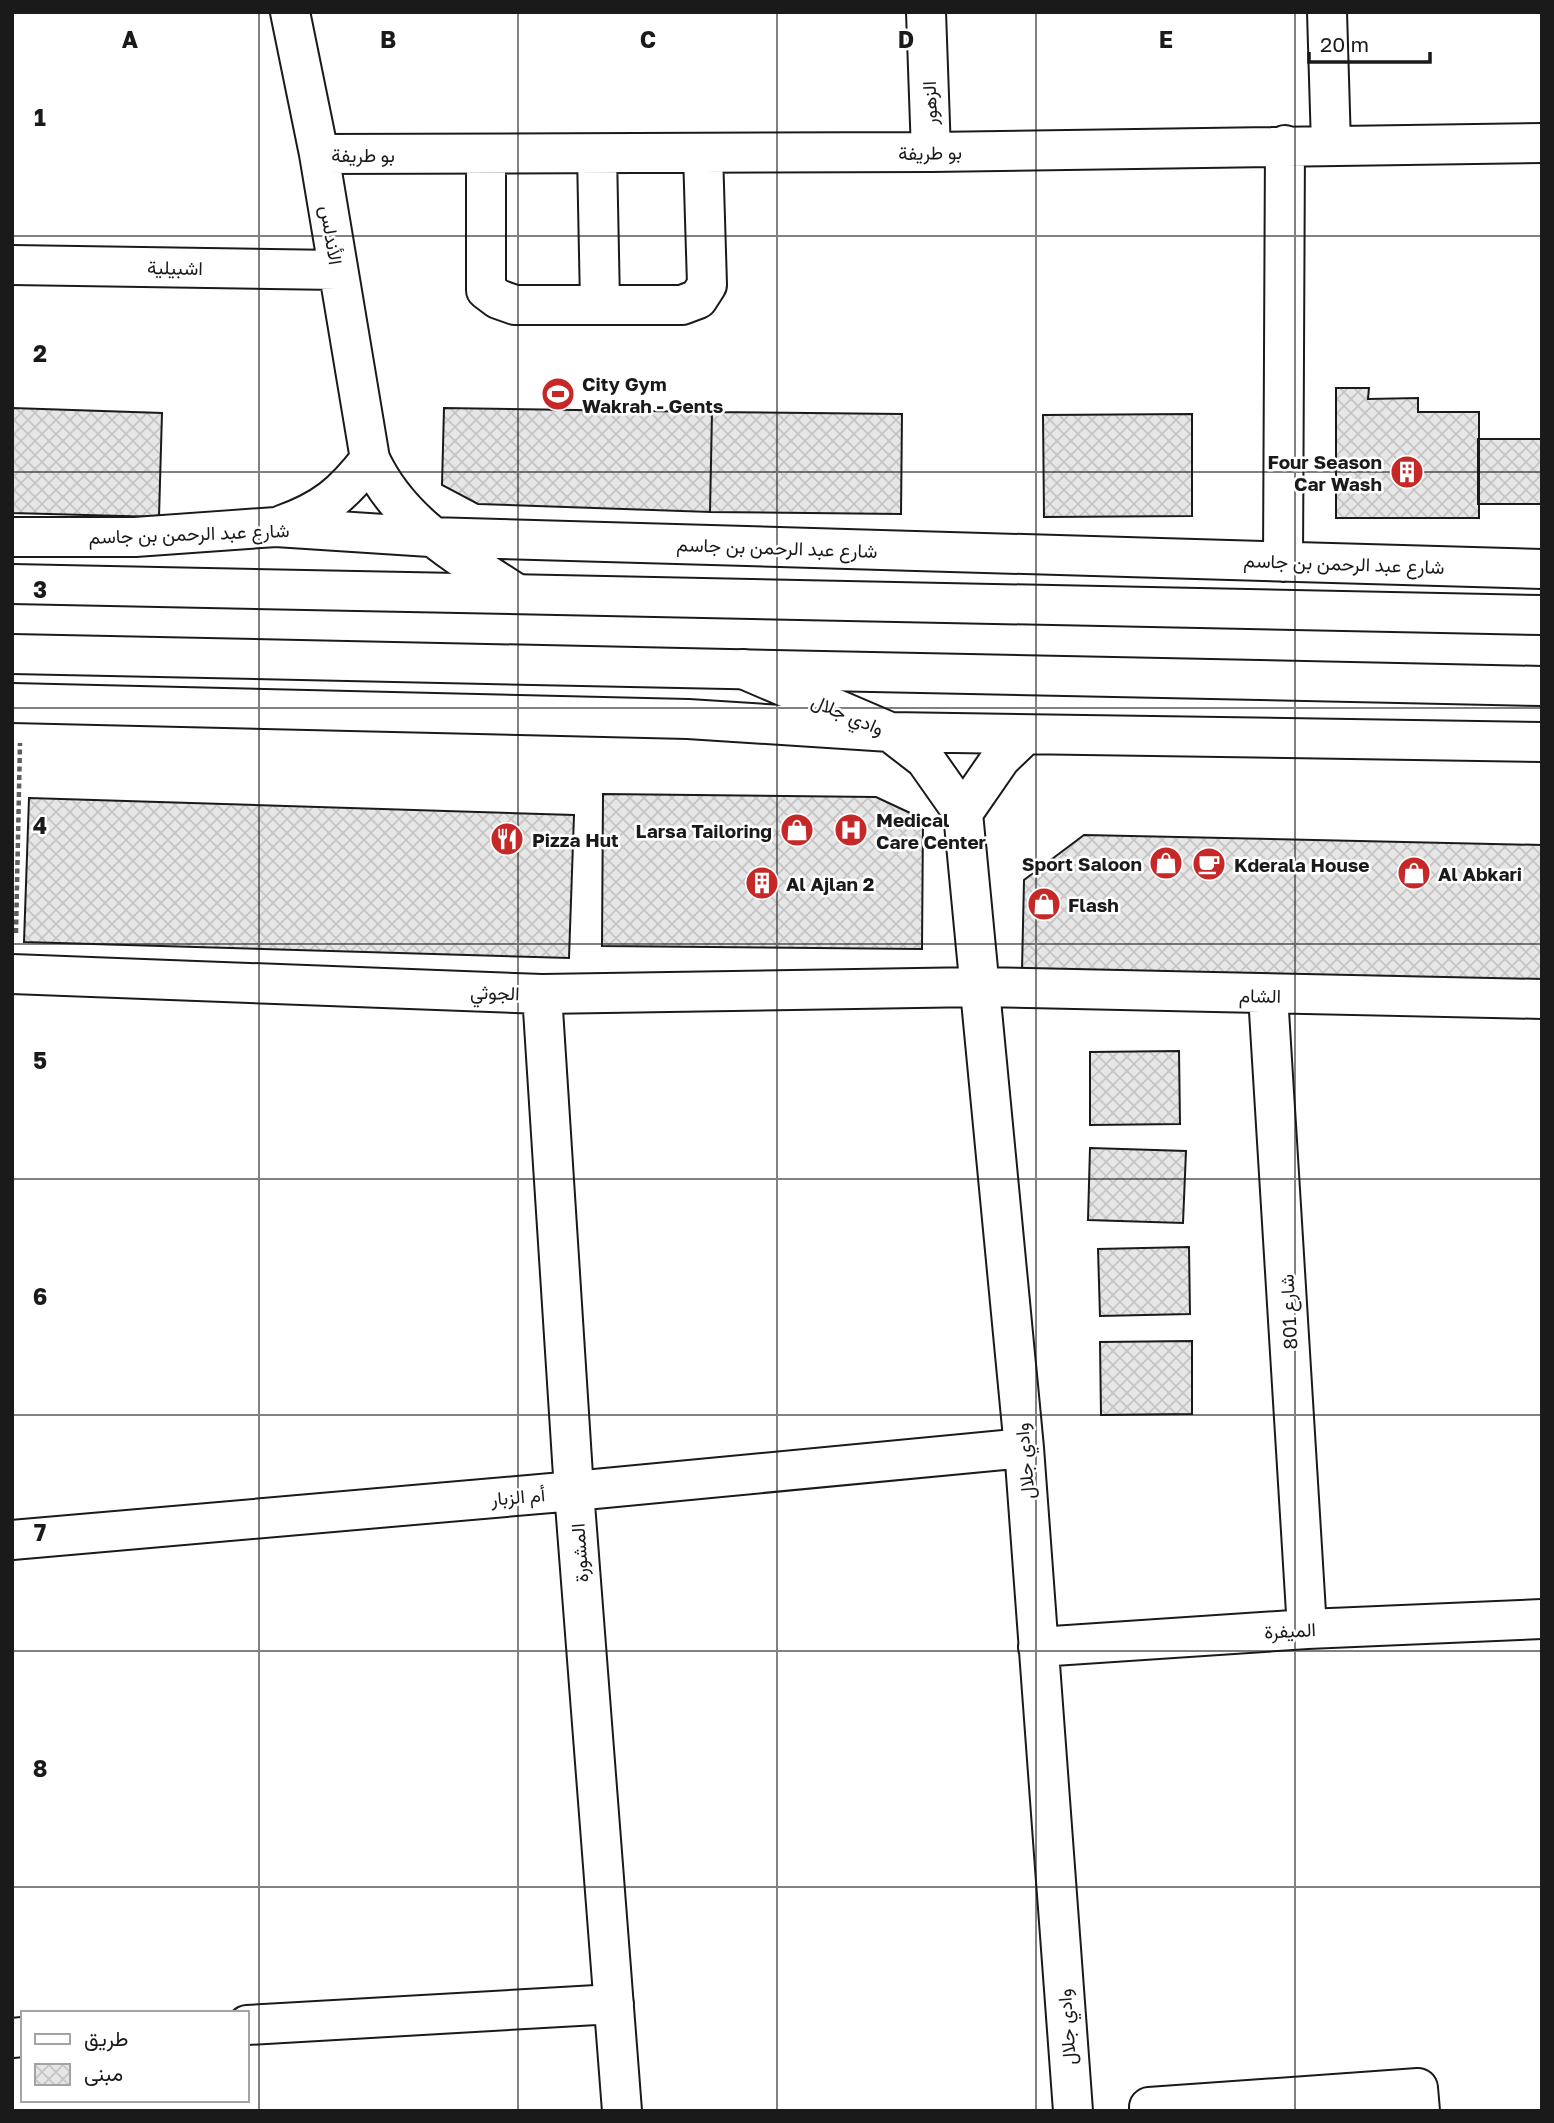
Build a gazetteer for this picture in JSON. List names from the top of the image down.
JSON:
{
  "streets": {
    "street": [
      "الزهور",
      "بو طريفة",
      "الأندلس",
      "اشبيلية",
      "شارع عبد الرحمن بن جاسم",
      "وادي جلال",
      "الجوثي",
      "الشام",
      "شارع 801",
      "أم الزبار",
      "المشورة",
      "الميفرة"
    ]
  },
  "crossings": [
    ["الزهور", "بو طريفة"],
    ["بو طريفة", "الأندلس"],
    ["الأندلس", "اشبيلية"],
    ["الأندلس", "شارع عبد الرحمن بن جاسم"],
    ["وادي جلال", "الجوثي"],
    ["وادي جلال", "الشام"],
    ["وادي جلال", "أم الزبار"],
    ["وادي جلال", "الميفرة"],
    ["الجوثي", "الشام"],
    ["الجوثي", "المشورة"],
    ["الشام", "شارع 801"],
    ["شارع 801", "الميفرة"],
    ["أم الزبار", "المشورة"]
  ],
  "places": {
    "sports": ["City Gym Wakrah - Gents"],
    "building": ["Four Season Car Wash", "Al Ajlan 2"],
    "shop": [
      "Larsa Tailoring",
      "Sport Saloon",
      "Al Abkari",
      "Flash"
    ],
    "hospital": ["Medical Care Center"],
    "restaurant": ["Pizza Hut"],
    "cafe": ["Kderala House"]
  },
  "legend": ["طريق", "مبنى"],
  "scale_bar": "20 m",
  "grid": {
    "columns": [
      "A",
      "B",
      "C",
      "D",
      "E"
    ],
    "rows": [
      "1",
      "2",
      "3",
      "4",
      "5",
      "6",
      "7",
      "8"
    ]
  }
}
